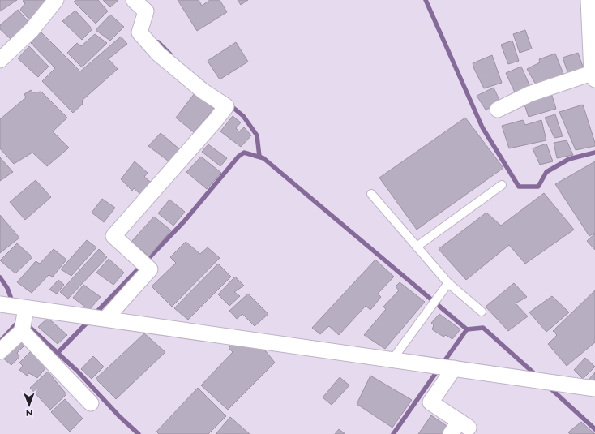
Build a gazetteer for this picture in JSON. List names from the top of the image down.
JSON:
{
  "north": "bottom"
}
